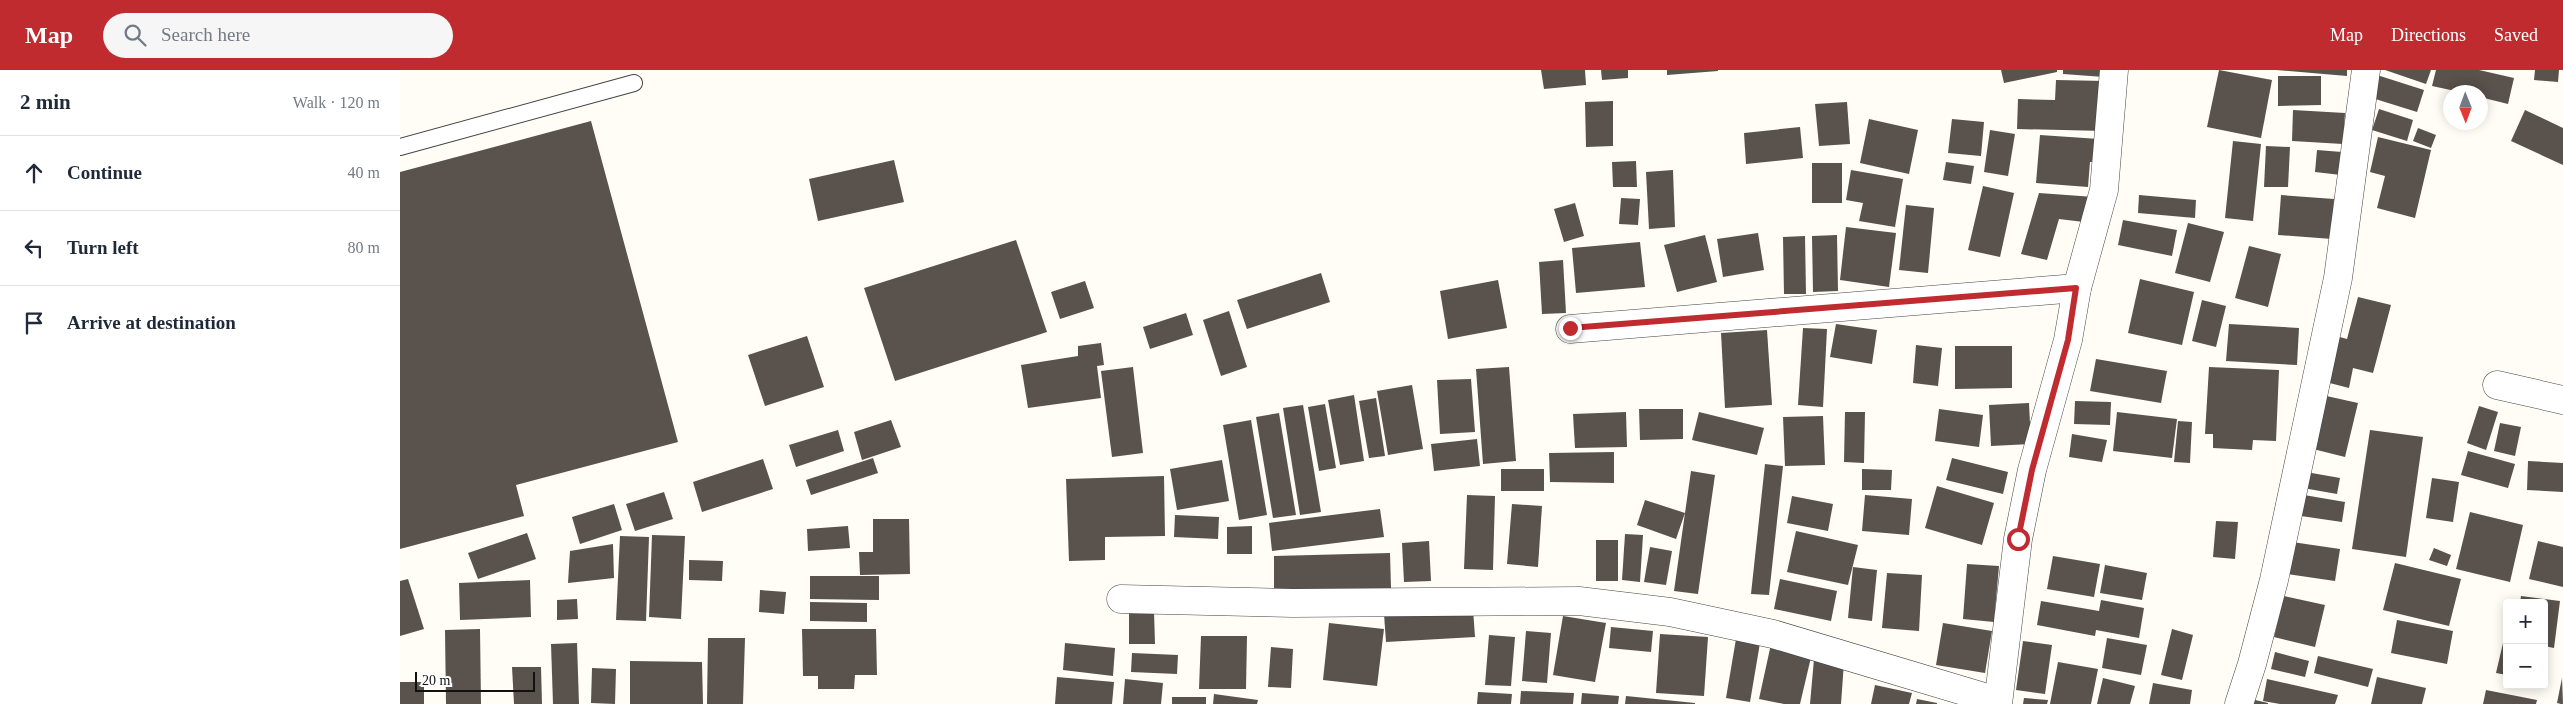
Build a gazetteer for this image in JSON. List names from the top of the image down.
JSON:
{
  "scale_bar": "20 m",
  "north": "bottom",
  "page": {
    "header": "Map",
    "search": "Search here",
    "nav": ["Map", "Directions", "Saved"],
    "heading": ["2 min", "Walk · 120 m"],
    "list": [
      ["Continue", "40 m"],
      ["Turn left", "80 m"],
      "Arrive at destination"
    ],
    "map_buttons": ["+", "−"],
    "scale": "20 m"
  }
}
